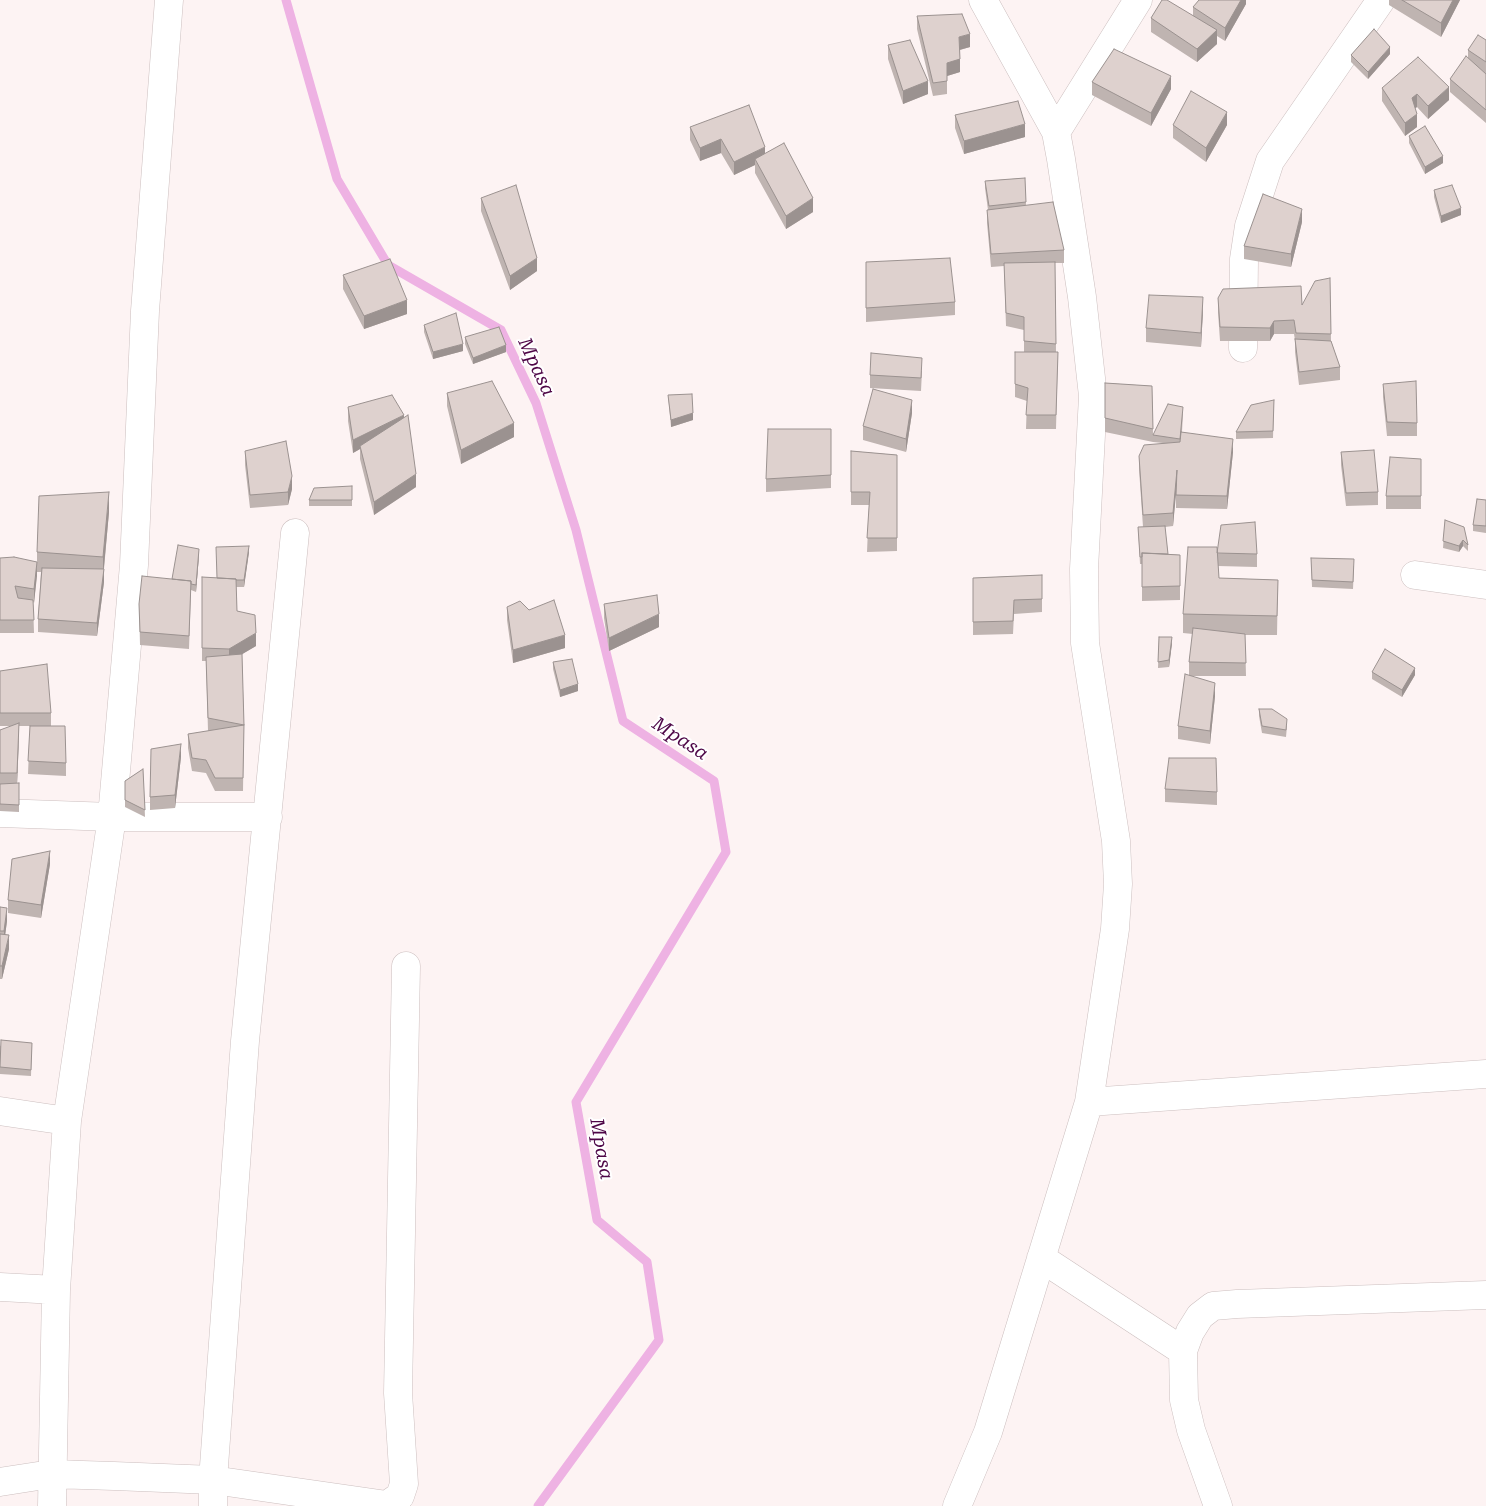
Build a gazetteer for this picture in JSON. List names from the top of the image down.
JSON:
{
  "water": ["Mpasa"]
}
